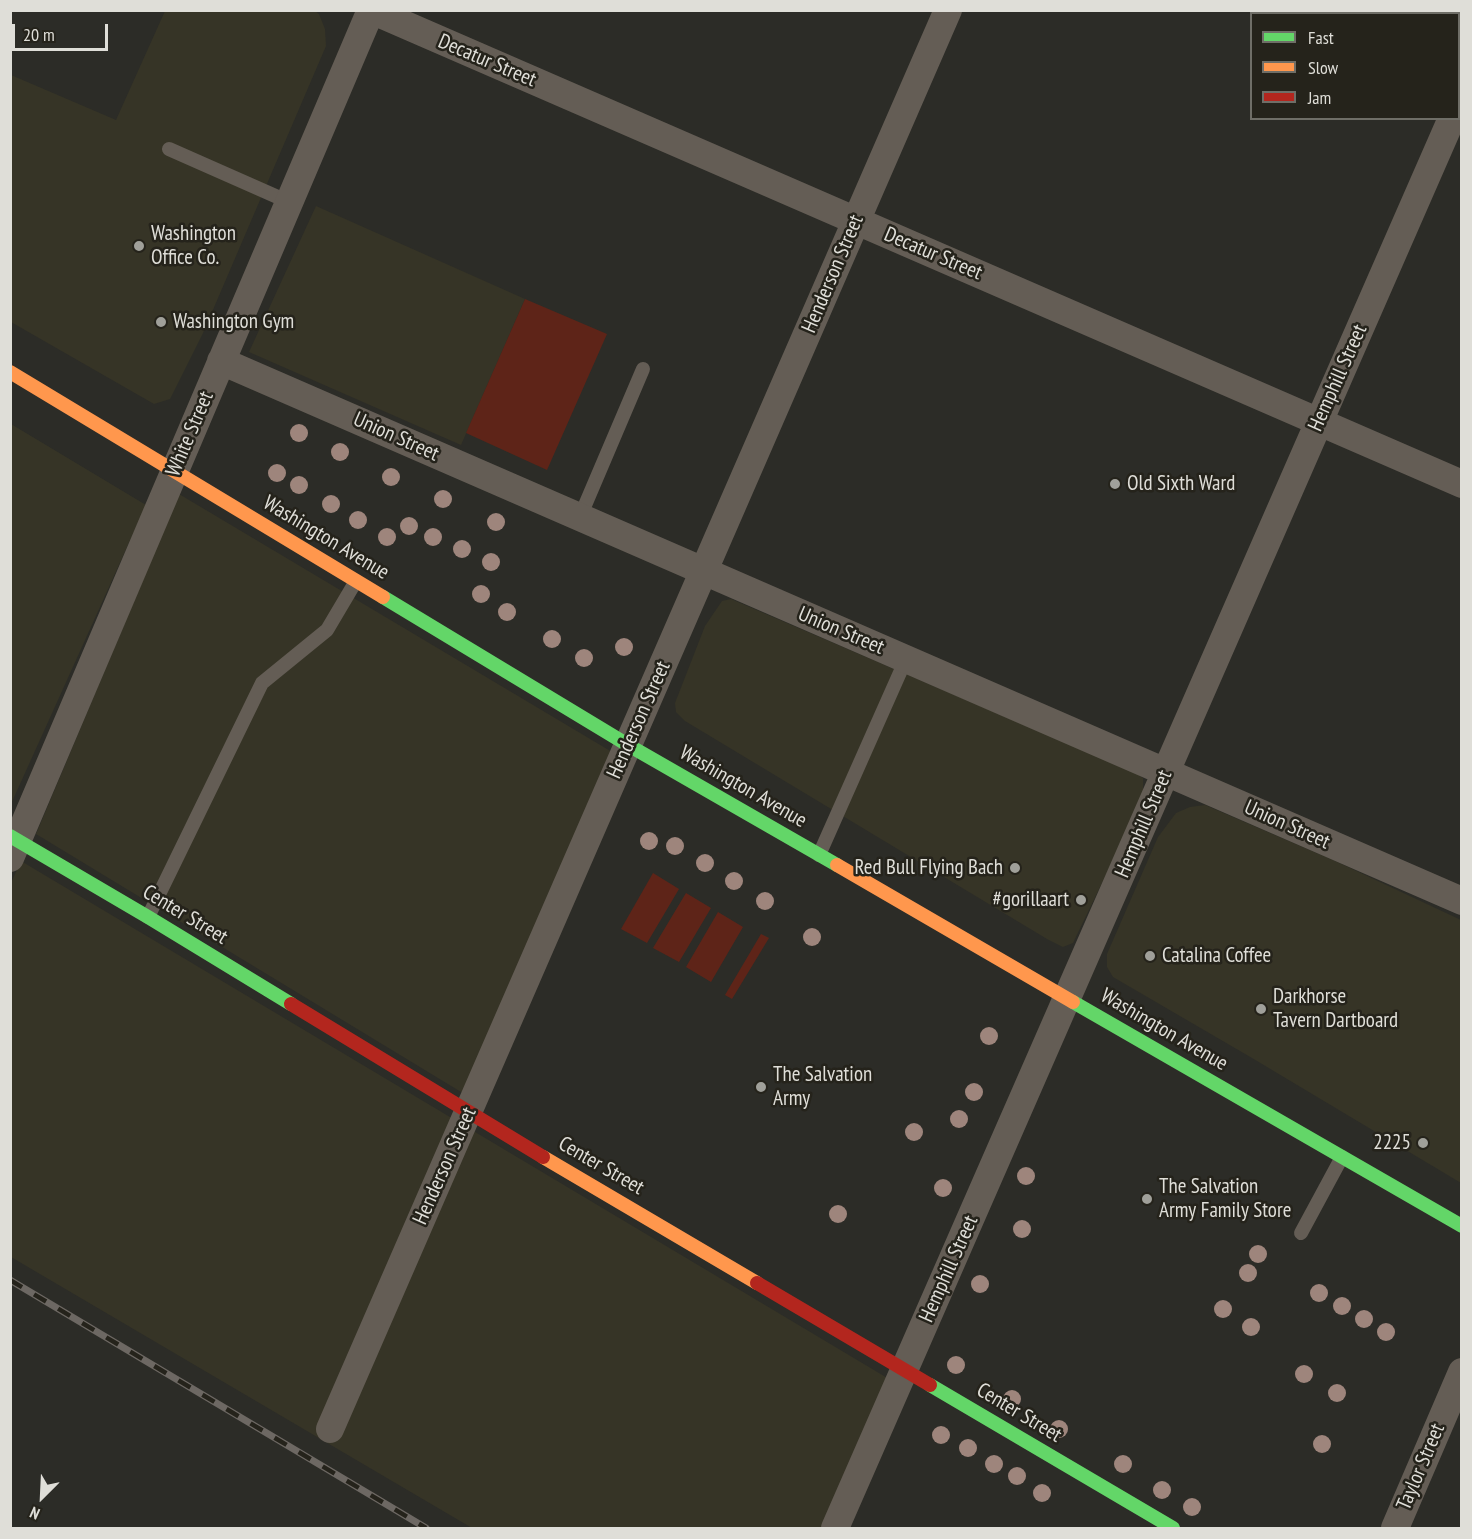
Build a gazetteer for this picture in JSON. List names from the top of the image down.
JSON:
{
  "streets": {
    "main road": ["Washington Avenue", "Center Street"],
    "street": [
      "Decatur Street",
      "Henderson Street",
      "Hemphill Street",
      "White Street",
      "Union Street",
      "Taylor Street"
    ]
  },
  "crossings": [
    ["Decatur Street", "Henderson Street"],
    ["Decatur Street", "Hemphill Street"],
    ["Decatur Street", "White Street"],
    ["Henderson Street", "Union Street"],
    ["Henderson Street", "Washington Avenue"],
    ["Henderson Street", "Center Street"],
    ["Hemphill Street", "Union Street"],
    ["Hemphill Street", "Washington Avenue"],
    ["Hemphill Street", "Center Street"],
    ["White Street", "Union Street"],
    ["White Street", "Washington Avenue"],
    ["White Street", "Center Street"]
  ],
  "places": [
    "Washington Office Co.",
    "Washington Gym",
    "Old Sixth Ward",
    "Red Bull Flying Bach",
    "#gorillaart",
    "Catalina Coffee",
    "Darkhorse Tavern Dartboard",
    "The Salvation Army",
    "2225",
    "The Salvation Army Family Store"
  ],
  "legend": ["Fast", "Slow", "Jam"],
  "scale_bar": "20 m",
  "north": "bottom left"
}
